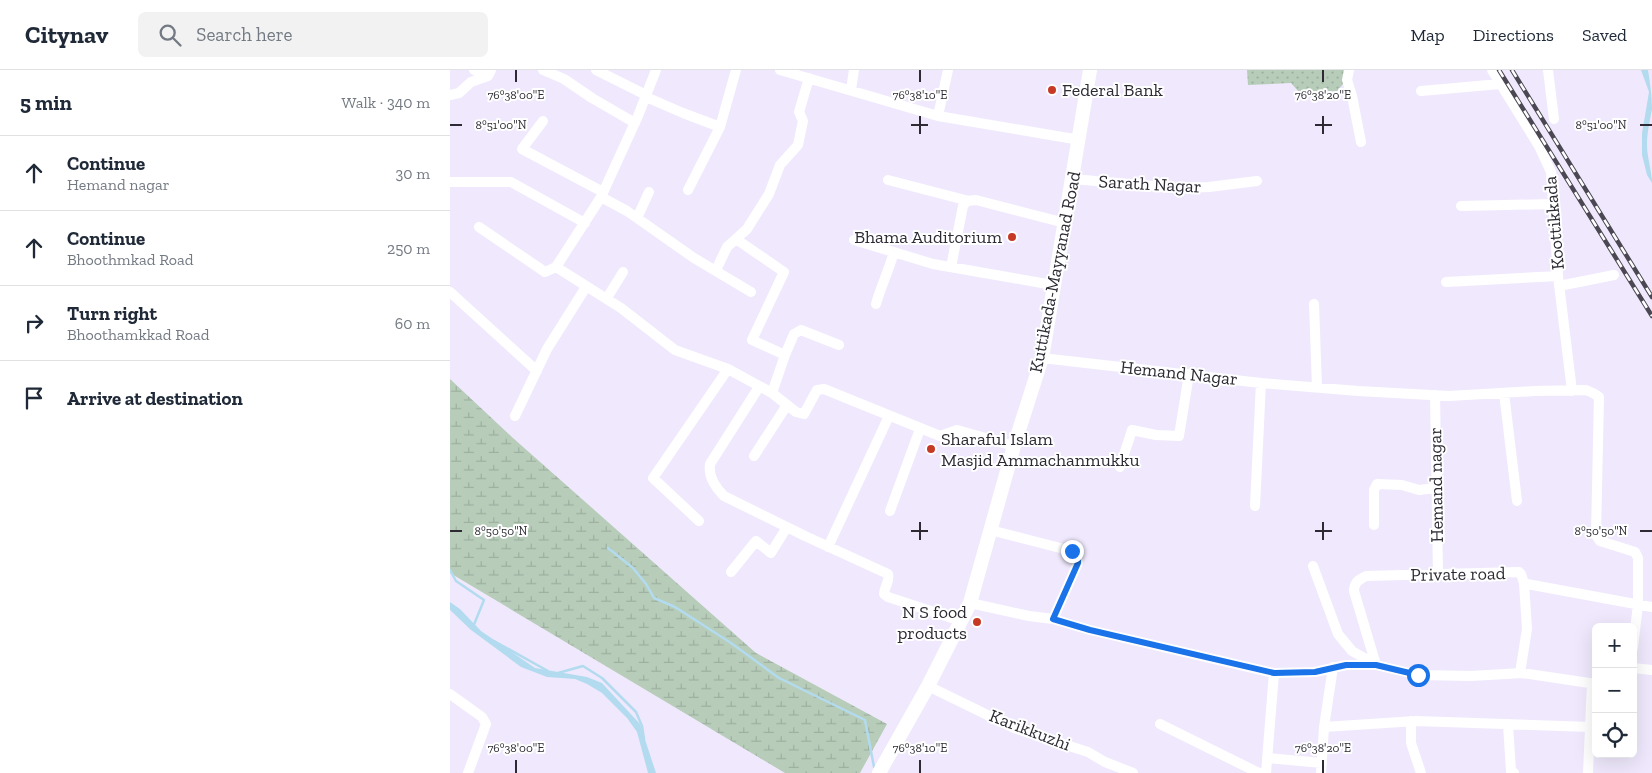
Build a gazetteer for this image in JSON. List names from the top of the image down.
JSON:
{
  "streets": {
    "main road": ["Kuttikada-Mayyanad Road"],
    "street": [
      "Sarath Nagar",
      "Koottikkada",
      "Hemand Nagar",
      "Hemand nagar",
      "Private road",
      "Karikkuzhi"
    ]
  },
  "crossings": [
    ["Sarath Nagar", "Kuttikada-Mayyanad Road"],
    ["Koottikkada", "Hemand Nagar"],
    ["Kuttikada-Mayyanad Road", "Hemand Nagar"],
    ["Kuttikada-Mayyanad Road", "Karikkuzhi"],
    ["Hemand Nagar", "Hemand nagar"],
    ["Hemand Nagar", "Private road"],
    ["Hemand nagar", "Private road"]
  ],
  "places": [
    "Federal Bank",
    "Bhama Auditorium",
    "Sharaful Islam Masjid Ammachanmukku",
    "N S food products"
  ],
  "page": {
    "header": "Citynav",
    "search": "Search here",
    "nav": ["Map", "Directions", "Saved"],
    "heading": ["5 min", "Walk · 340 m"],
    "list": [
      ["Continue", "Hemand nagar", "30 m"],
      ["Continue", "Bhoothmkad Road", "250 m"],
      ["Turn right", "Bhoothamkkad Road", "60 m"],
      "Arrive at destination"
    ],
    "map_buttons": ["+", "−"]
  },
  "coordinates": [
    "76°38'00\"E",
    "76°38'10\"E",
    "76°38'20\"E",
    "8°51'00\"N",
    "8°50'50\"N"
  ]
}
